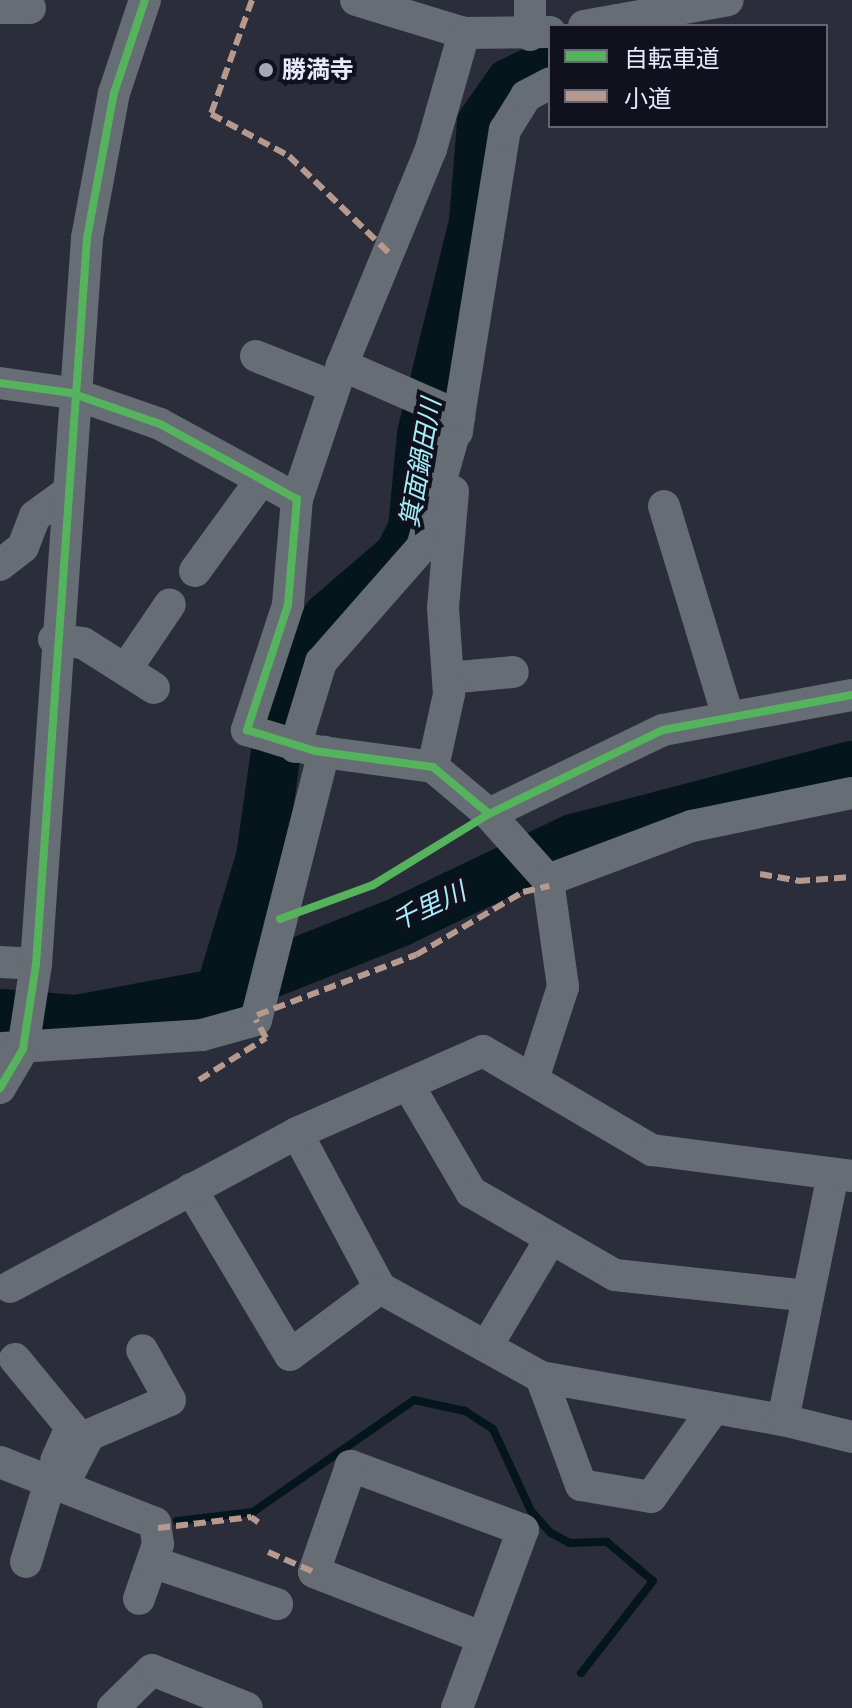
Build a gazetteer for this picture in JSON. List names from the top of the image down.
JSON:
{
  "water": ["箕面鍋田川", "千里川"],
  "places": ["勝満寺"],
  "legend": ["自転車道", "小道"]
}
